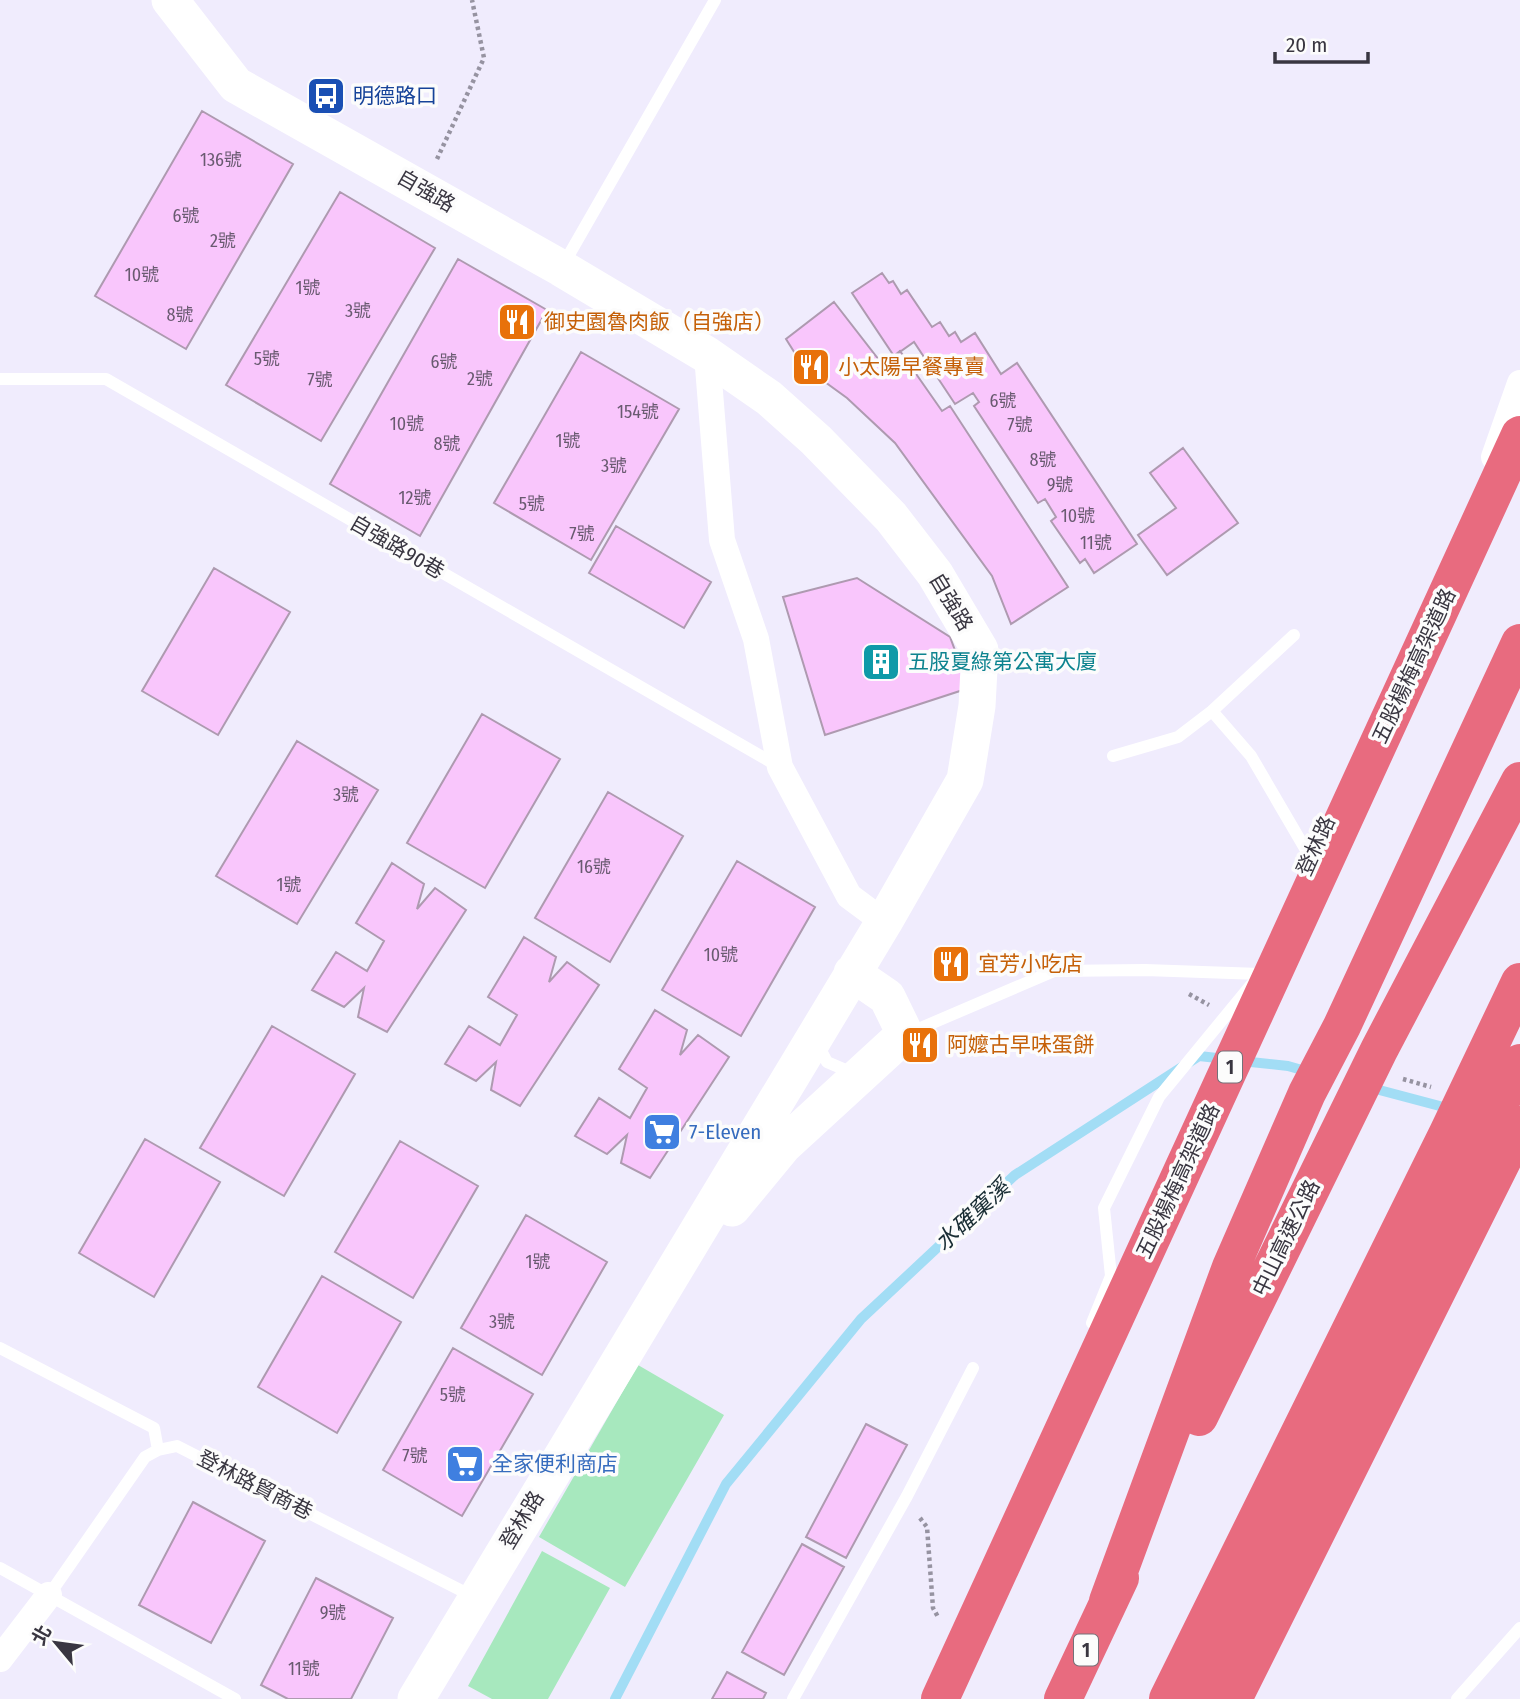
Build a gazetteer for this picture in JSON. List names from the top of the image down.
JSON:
{
  "streets": {
    "highway": ["五股楊梅高架道路", "1", "中山高速公路"],
    "street": ["自強路", "登林路"],
    "lane": ["自強路90巷", "登林路貿商巷"]
  },
  "crossings": [
    ["自強路", "登林路"],
    ["登林路", "登林路貿商巷"]
  ],
  "water": ["水確窠溪"],
  "places": {
    "bus stop": ["明德路口"],
    "restaurant": [
      "御史園魯肉飯（自強店）",
      "小太陽早餐專賣",
      "宜芳小吃店",
      "阿嬤古早味蛋餅"
    ],
    "building": ["五股夏綠第公寓大廈"],
    "supermarket": ["7-Eleven", "全家便利商店"]
  },
  "house_numbers": [
    "136號",
    "6號",
    "2號",
    "10號",
    "1號",
    "3號",
    "8號",
    "5號",
    "6號",
    "2號",
    "7號",
    "6號",
    "154號",
    "10號",
    "7號",
    "1號",
    "8號",
    "8號",
    "3號",
    "9號",
    "12號",
    "5號",
    "10號",
    "7號",
    "11號",
    "3號",
    "16號",
    "1號",
    "10號",
    "1號",
    "3號",
    "5號",
    "7號",
    "9號",
    "11號"
  ],
  "scale_bar": "20 m",
  "north": "top left"
}
